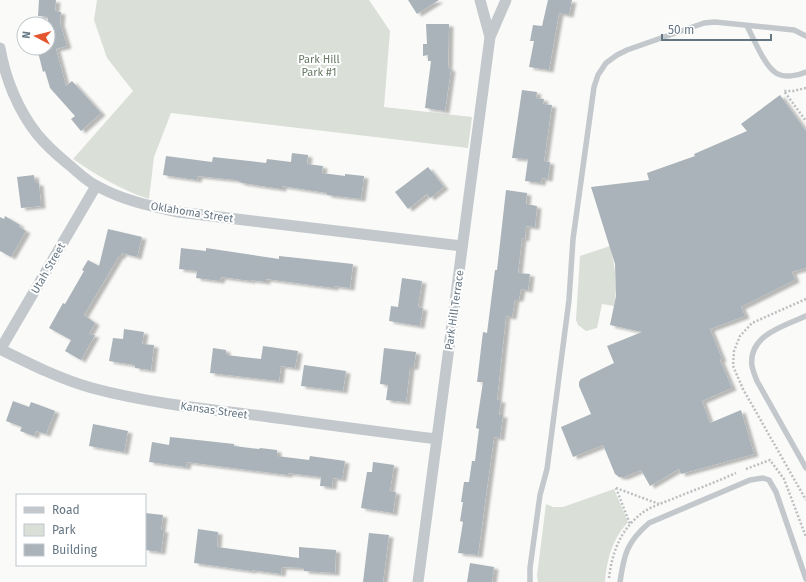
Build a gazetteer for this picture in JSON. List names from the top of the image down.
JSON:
{
  "streets": {
    "street": [
      "Oklahoma Street",
      "Utah Street",
      "Park Hill Terrace",
      "Kansas Street"
    ]
  },
  "crossings": [
    ["Oklahoma Street", "Utah Street"],
    ["Oklahoma Street", "Park Hill Terrace"],
    ["Utah Street", "Kansas Street"],
    ["Park Hill Terrace", "Kansas Street"]
  ],
  "parks": ["Park Hill Park #1"],
  "legend": ["Road", "Park", "Building"],
  "scale_bar": "50 m",
  "north": "left"
}
